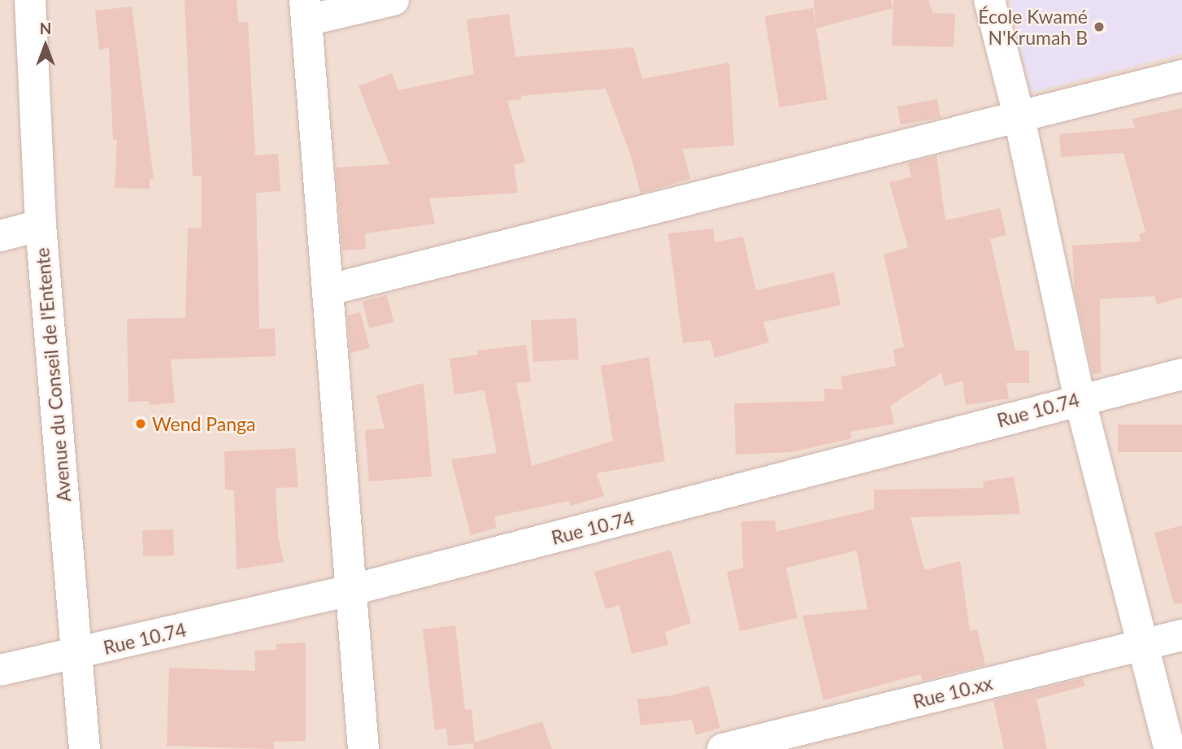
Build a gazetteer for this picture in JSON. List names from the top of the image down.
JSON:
{
  "streets": {
    "street": ["Avenue du Conseil de l'Entente", "Rue 10.74", "Rue 10.xx"]
  },
  "crossings": [
    ["Avenue du Conseil de l'Entente", "Rue 10.74"]
  ],
  "places": ["École Kwamé N'Krumah B", "Wend Panga"],
  "north": "top"
}
